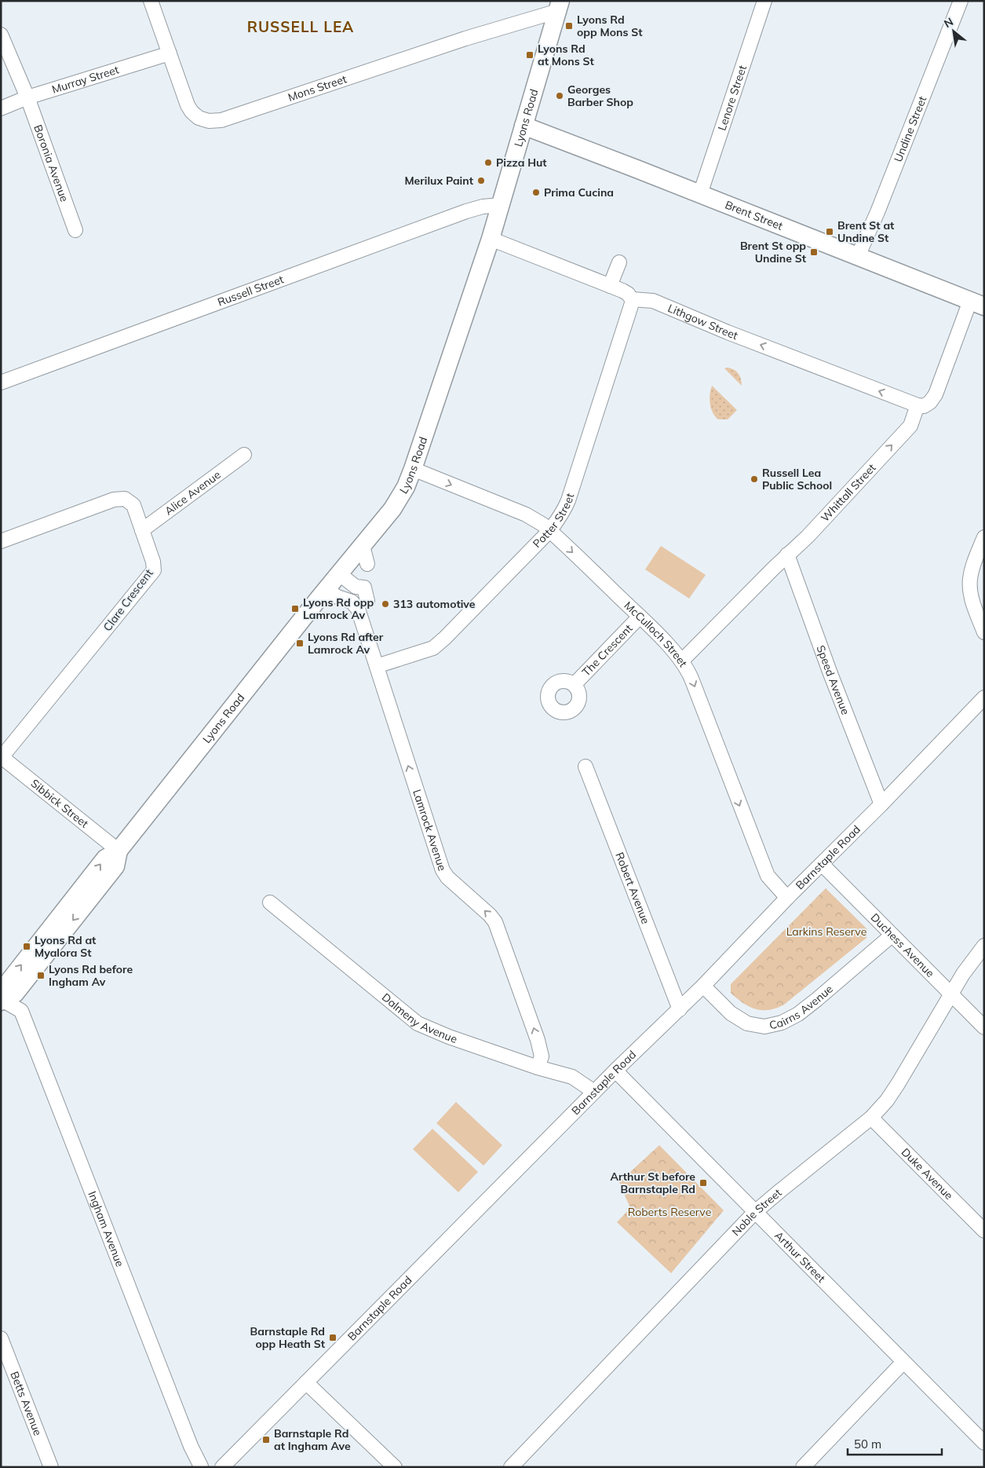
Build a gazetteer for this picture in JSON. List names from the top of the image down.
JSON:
{
  "streets": {
    "main road": ["Lyons Road", "Brent Street"],
    "street": [
      "Murray Street",
      "Mons Street",
      "Lenore Street",
      "Undine Street",
      "Boronia Avenue",
      "Russell Street",
      "Lithgow Street",
      "Alice Avenue",
      "Whittall Street",
      "Potter Street",
      "Clare Crescent",
      "McCulloch Street",
      "The Crescent",
      "Speed Avenue",
      "Sibbick Street",
      "Lamrock Avenue",
      "Barnstaple Road",
      "Robert Avenue",
      "Duchess Avenue",
      "Cairns Avenue",
      "Dalmeny Avenue",
      "Duke Avenue",
      "Noble Street",
      "Ingham Avenue",
      "Arthur Street",
      "Betts Avenue"
    ]
  },
  "crossings": [
    ["Murray Street", "Mons Street"],
    ["Murray Street", "Boronia Avenue"],
    ["Mons Street", "Lyons Road"],
    ["Lenore Street", "Brent Street"],
    ["Lyons Road", "Brent Street"],
    ["Lyons Road", "Russell Street"],
    ["Lyons Road", "Lithgow Street"],
    ["Lyons Road", "McCulloch Street"],
    ["Lyons Road", "Sibbick Street"],
    ["Lyons Road", "Lamrock Avenue"],
    ["Lyons Road", "Ingham Avenue"],
    ["Undine Street", "Brent Street"],
    ["Lithgow Street", "Whittall Street"],
    ["Lithgow Street", "Potter Street"],
    ["Alice Avenue", "Clare Crescent"],
    ["Whittall Street", "McCulloch Street"],
    ["Whittall Street", "Speed Avenue"],
    ["Potter Street", "McCulloch Street"],
    ["Potter Street", "Lamrock Avenue"],
    ["Clare Crescent", "Sibbick Street"],
    ["McCulloch Street", "The Crescent"],
    ["McCulloch Street", "Barnstaple Road"],
    ["Speed Avenue", "Barnstaple Road"],
    ["Lamrock Avenue", "Dalmeny Avenue"],
    ["Barnstaple Road", "Robert Avenue"],
    ["Barnstaple Road", "Duchess Avenue"],
    ["Barnstaple Road", "Cairns Avenue"],
    ["Barnstaple Road", "Dalmeny Avenue"],
    ["Barnstaple Road", "Arthur Street"],
    ["Duchess Avenue", "Cairns Avenue"],
    ["Duchess Avenue", "Noble Street"],
    ["Duke Avenue", "Noble Street"],
    ["Noble Street", "Arthur Street"]
  ],
  "one_way": [
    "Lithgow Street",
    "Whittall Street",
    "McCulloch Street",
    "Lamrock Avenue"
  ],
  "districts": ["RUSSELL LEA"],
  "parks": ["Larkins Reserve", "Roberts Reserve"],
  "places": {
    "transit": [
      "Lyons Rd opp Mons St",
      "Lyons Rd at Mons St",
      "Brent St at Undine St",
      "Brent St opp Undine St",
      "Lyons Rd opp Lamrock Av",
      "Lyons Rd after Lamrock Av",
      "Lyons Rd at Myalora St",
      "Lyons Rd before Ingham Av",
      "Arthur St before Barnstaple Rd",
      "Barnstaple Rd opp Heath St",
      "Barnstaple Rd at Ingham Ave"
    ],
    "other": [
      "Georges Barber Shop",
      "Pizza Hut",
      "Merilux Paint",
      "Prima Cucina",
      "Russell Lea Public School",
      "313 automotive"
    ]
  },
  "scale_bar": "50 m",
  "north": "top left"
}
